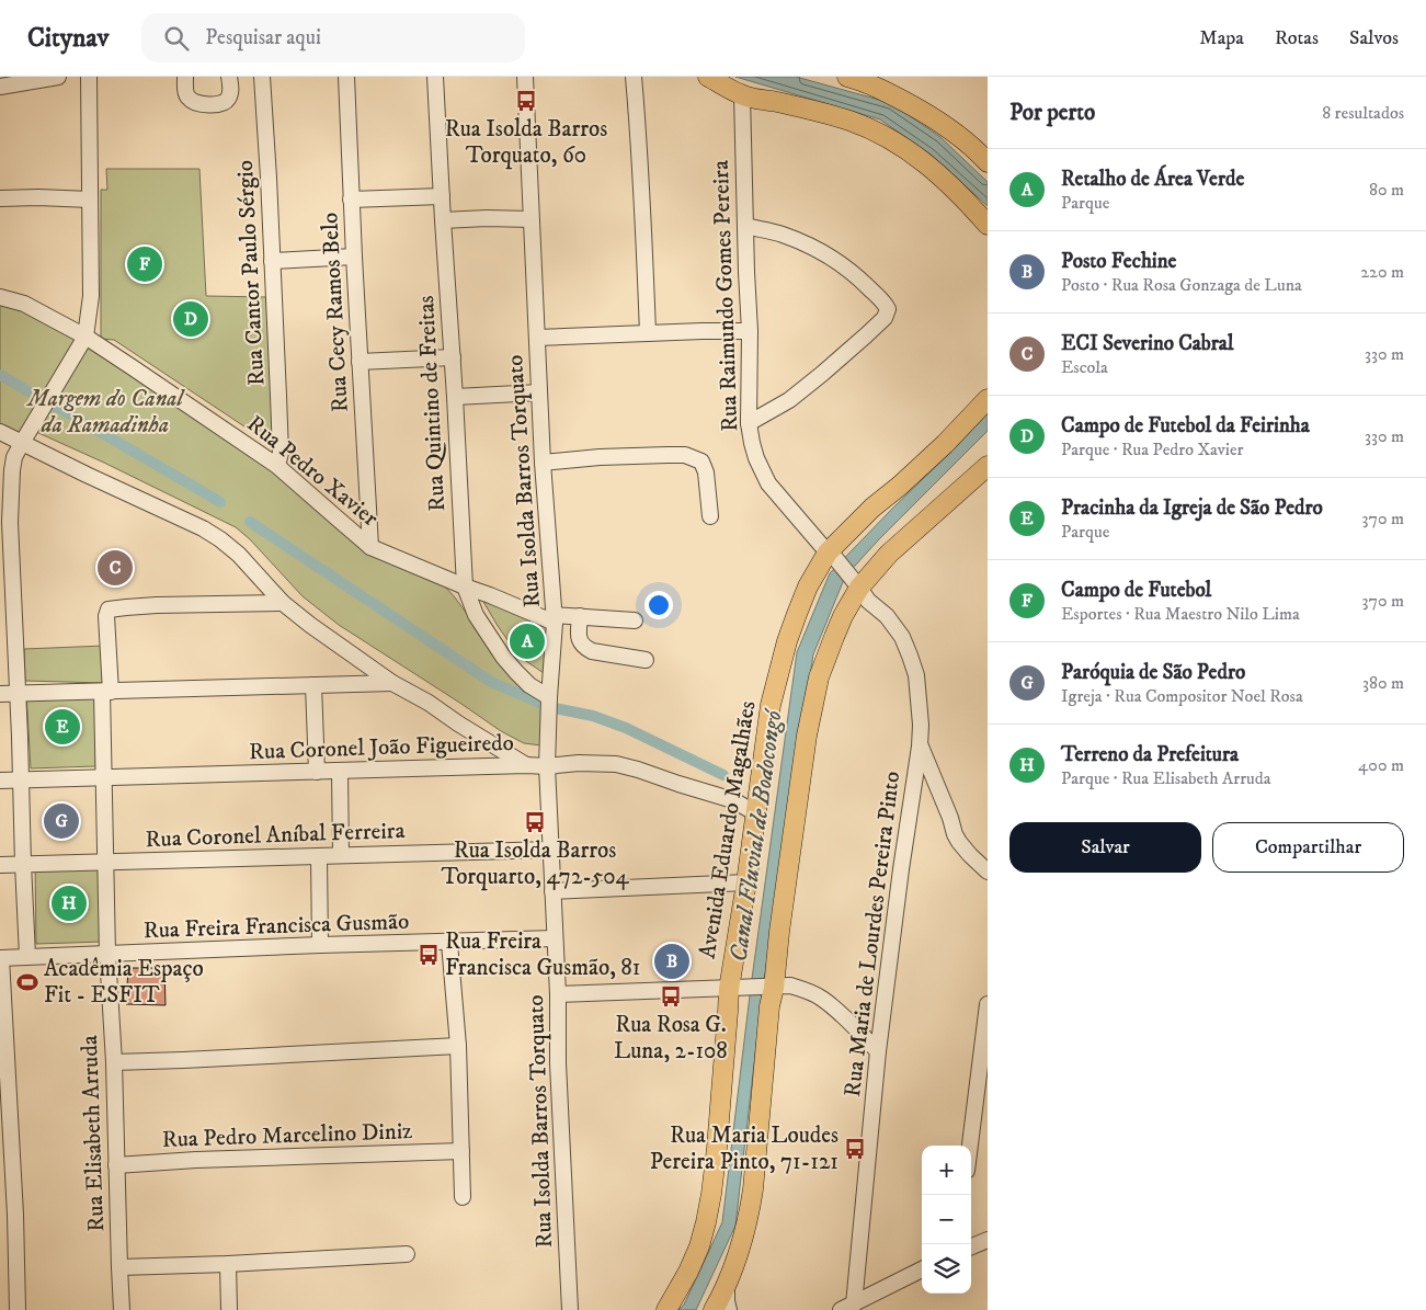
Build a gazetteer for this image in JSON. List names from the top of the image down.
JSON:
{
  "streets": {
    "main road": ["Avenida Eduardo Magalhães"],
    "street": [
      "Rua Cantor Paulo Sérgio",
      "Rua Raimundo Gomes Pereira",
      "Rua Cecy Ramos Belo",
      "Rua Quintino de Freitas",
      "Rua Pedro Xavier",
      "Rua Isolda Barros Torquato",
      "Rua Coronel João Figueiredo",
      "Rua Coronel Aníbal Ferreira",
      "Rua Freira Francisca Gusmão",
      "Rua Maria de Lourdes Pereira Pinto",
      "Rua Elisabeth Arruda",
      "Rua Pedro Marcelino Diniz"
    ]
  },
  "crossings": [
    ["Rua Cantor Paulo Sérgio", "Rua Pedro Xavier"],
    ["Rua Raimundo Gomes Pereira", "Avenida Eduardo Magalhães"],
    ["Rua Raimundo Gomes Pereira", "Rua Maria de Lourdes Pereira Pinto"],
    ["Rua Cecy Ramos Belo", "Rua Pedro Xavier"],
    ["Rua Quintino de Freitas", "Rua Pedro Xavier"],
    ["Rua Quintino de Freitas", "Rua Isolda Barros Torquato"],
    ["Rua Pedro Xavier", "Rua Isolda Barros Torquato"],
    ["Rua Isolda Barros Torquato", "Rua Coronel João Figueiredo"],
    ["Rua Isolda Barros Torquato", "Rua Coronel Aníbal Ferreira"],
    ["Rua Isolda Barros Torquato", "Rua Freira Francisca Gusmão"],
    ["Rua Coronel João Figueiredo", "Avenida Eduardo Magalhães"],
    ["Rua Coronel João Figueiredo", "Rua Elisabeth Arruda"],
    ["Rua Coronel Aníbal Ferreira", "Rua Elisabeth Arruda"],
    ["Rua Freira Francisca Gusmão", "Rua Elisabeth Arruda"],
    ["Rua Elisabeth Arruda", "Rua Pedro Marcelino Diniz"]
  ],
  "water": ["Canal Fluvial de Bodocongó"],
  "parks": ["Margem do Canal da Ramadinha"],
  "places": {
    "bus stop": [
      "Rua Isolda Barros Torquato, 60",
      "Rua Isolda Barros Torquarto, 472-504",
      "Rua Freira Francisca Gusmão, 81",
      "Rua Rosa G. Luna, 2-108",
      "Rua Maria Loudes Pereira Pinto, 71-121"
    ],
    "sports": ["Acadêmia Espaço Fit - ESFIT"]
  },
  "page": {
    "header": "Citynav",
    "search": "Pesquisar aqui",
    "nav": ["Mapa", "Rotas", "Salvos"],
    "heading": ["Por perto", "8 resultados"],
    "list": [
      {
        "mark": "A",
        "name": "Retalho de Área Verde",
        "note": "Parque",
        "value": "80 m"
      },
      {
        "mark": "B",
        "name": "Posto Fechine",
        "note": "Posto · Rua Rosa Gonzaga de Luna",
        "value": "220 m"
      },
      {
        "mark": "C",
        "name": "ECI Severino Cabral",
        "note": "Escola",
        "value": "330 m"
      },
      {
        "mark": "D",
        "name": "Campo de Futebol da Feirinha",
        "note": "Parque · Rua Pedro Xavier",
        "value": "330 m"
      },
      {
        "mark": "E",
        "name": "Pracinha da Igreja de São Pedro",
        "note": "Parque",
        "value": "370 m"
      },
      {
        "mark": "F",
        "name": "Campo de Futebol",
        "note": "Esportes · Rua Maestro Nilo Lima",
        "value": "370 m"
      },
      {
        "mark": "G",
        "name": "Paróquia de São Pedro",
        "note": "Igreja · Rua Compositor Noel Rosa",
        "value": "380 m"
      },
      {
        "mark": "H",
        "name": "Terreno da Prefeitura",
        "note": "Parque · Rua Elisabeth Arruda",
        "value": "400 m"
      }
    ],
    "pins": [
      "F",
      "D",
      "C",
      "A",
      "E",
      "G",
      "H",
      "B"
    ],
    "buttons": ["Salvar", "Compartilhar"],
    "map_buttons": ["+", "−"]
  }
}
